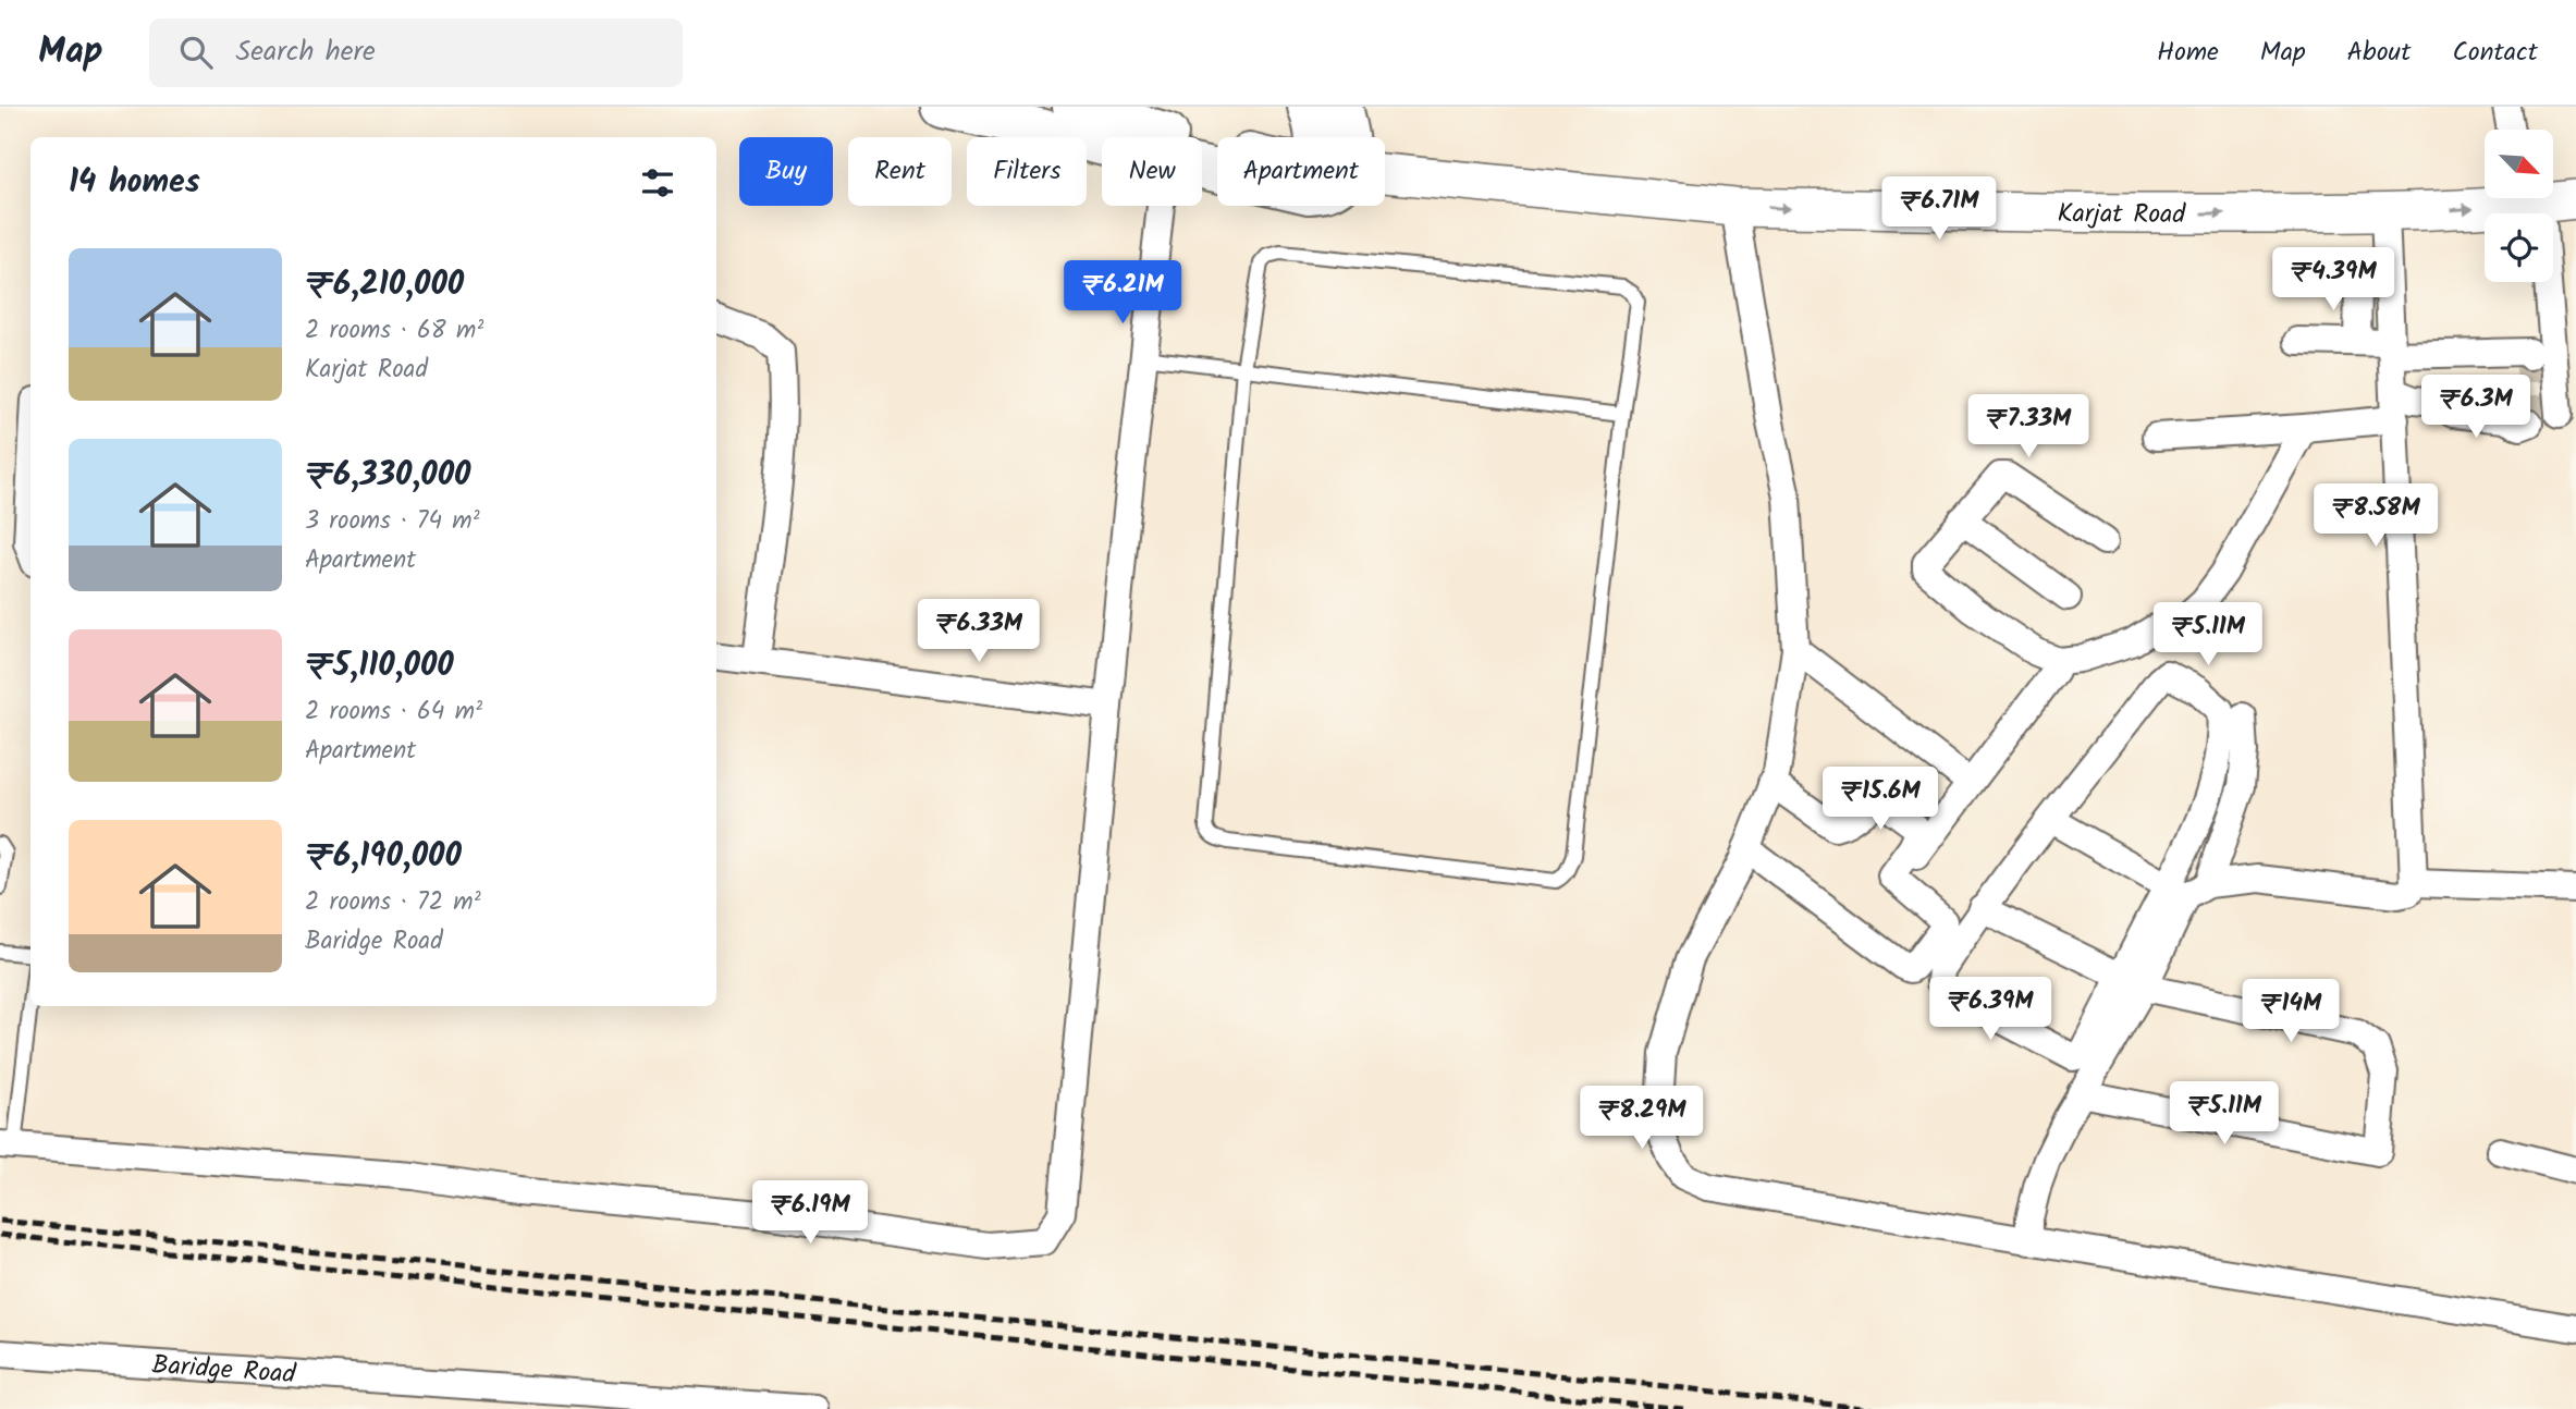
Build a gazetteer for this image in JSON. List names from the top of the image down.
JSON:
{
  "streets": {
    "main road": ["Karjat Road"],
    "street": ["Baridge Road"]
  },
  "north": "bottom right",
  "page": {
    "header": "Map",
    "search": "Search here",
    "nav": [
      "Home",
      "Map",
      "About",
      "Contact"
    ],
    "chip": [
      "Buy",
      "Rent",
      "Filters",
      "New",
      "Apartment"
    ],
    "heading": "14 homes",
    "price": [
      "₹6.71M",
      "₹4.39M",
      "₹6.21M",
      "₹6.3M",
      "₹7.33M",
      "₹8.58M",
      "₹6.33M",
      "₹5.11M",
      "₹15.6M",
      "₹6.39M",
      "₹14M",
      "₹5.11M",
      "₹8.29M",
      "₹6.19M"
    ],
    "list": [
      {
        "name": "₹6,210,000",
        "note": "2 rooms · 68 m² · Karjat Road"
      },
      {
        "name": "₹6,330,000",
        "note": "3 rooms · 74 m² · Apartment"
      },
      {
        "name": "₹5,110,000",
        "note": "2 rooms · 64 m² · Apartment"
      },
      {
        "name": "₹6,190,000",
        "note": "2 rooms · 72 m² · Baridge Road"
      }
    ]
  }
}
